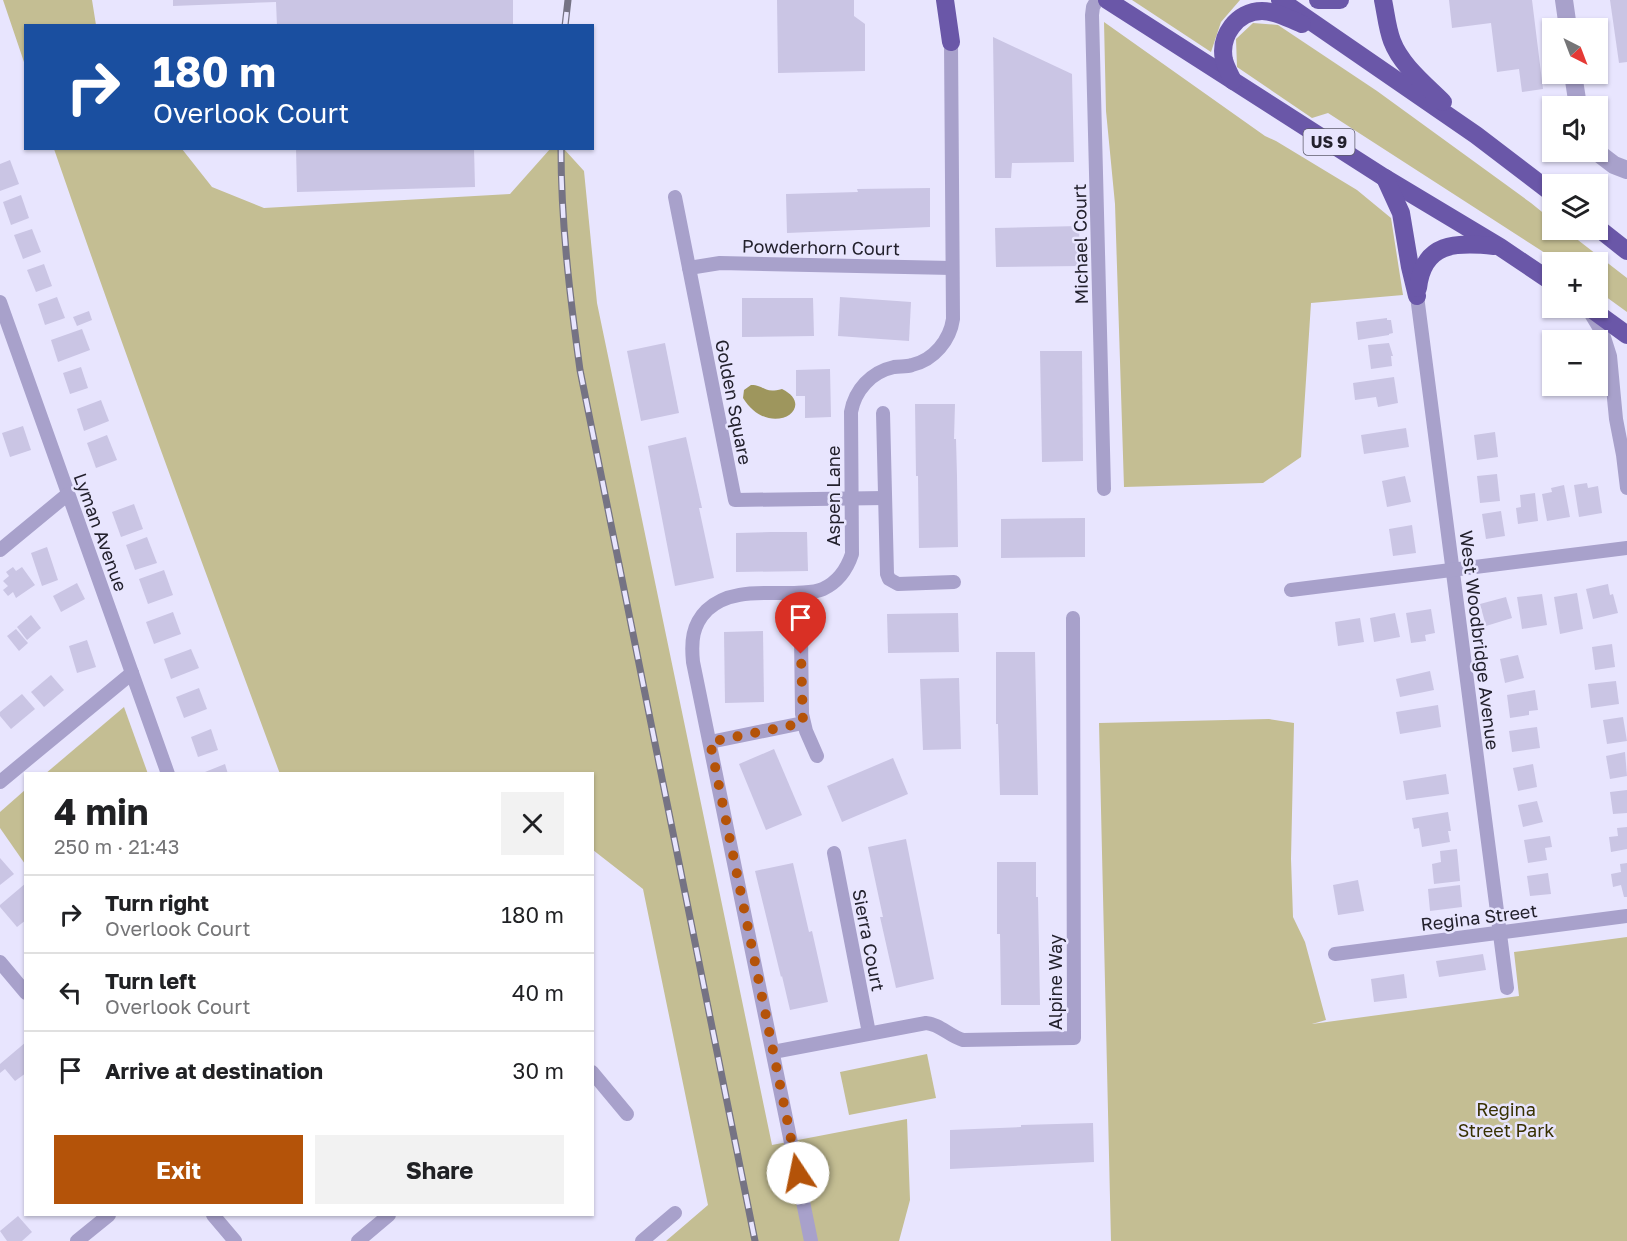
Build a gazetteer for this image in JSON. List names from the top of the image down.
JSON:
{
  "streets": {
    "highway": ["US 9"],
    "street": [
      "Michael Court",
      "Powderhorn Court",
      "Golden Square",
      "Aspen Lane",
      "Lyman Avenue",
      "West Woodbridge Avenue",
      "Regina Street",
      "Sierra Court",
      "Alpine Way"
    ]
  },
  "crossings": [
    ["Powderhorn Court", "Golden Square"],
    ["Powderhorn Court", "Aspen Lane"],
    ["Golden Square", "Aspen Lane"],
    ["Aspen Lane", "Alpine Way"],
    ["West Woodbridge Avenue", "Regina Street"],
    ["Sierra Court", "Alpine Way"]
  ],
  "parks": ["Regina Street Park"],
  "north": "bottom right",
  "page": {
    "map_buttons": ["+", "−"],
    "turn": ["180 m", "Overlook Court"],
    "heading": ["4 min", "250 m · 21:43"],
    "list": [
      {
        "name": "Turn right",
        "note": "Overlook Court",
        "value": "180 m"
      },
      {
        "name": "Turn left",
        "note": "Overlook Court",
        "value": "40 m"
      },
      {
        "name": "Arrive at destination",
        "value": "30 m"
      }
    ],
    "buttons": ["Exit", "Share"]
  }
}
